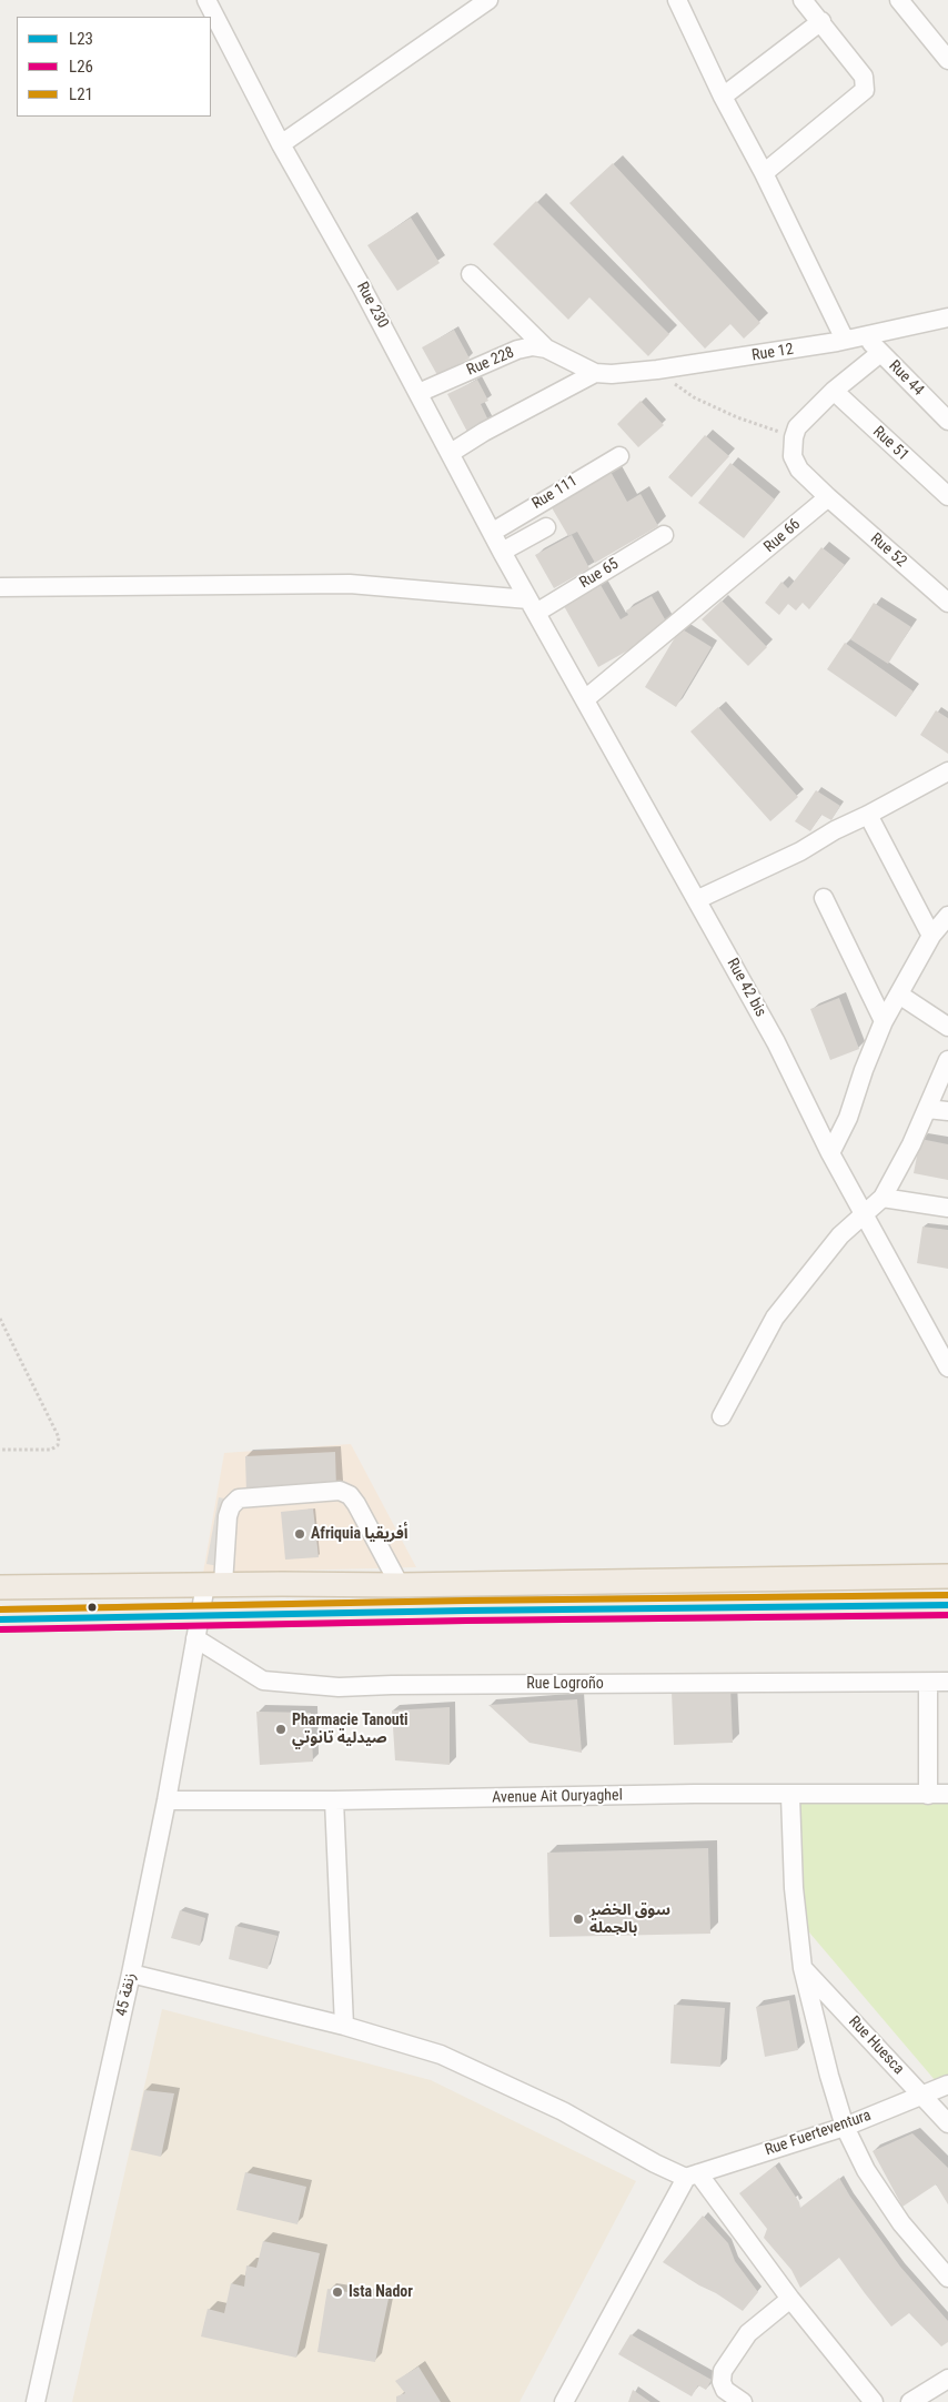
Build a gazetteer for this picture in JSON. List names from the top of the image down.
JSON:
{
  "streets": {
    "street": [
      "Rue 230",
      "Rue 12",
      "Rue 228",
      "Rue 44",
      "Rue 51",
      "Rue 111",
      "Rue 66",
      "Rue 52",
      "Rue 65",
      "Rue 42 bis",
      "Rue Logroño",
      "Avenue Ait Ouryaghel",
      "زنقة 45",
      "Rue Huesca",
      "Rue Fuerteventura"
    ]
  },
  "crossings": [
    ["Rue 230", "Rue 228"],
    ["Rue 230", "Rue 111"],
    ["Rue 230", "Rue 65"],
    ["Rue 230", "Rue 42 bis"],
    ["Rue 12", "Rue 228"],
    ["Rue 12", "Rue 44"],
    ["Rue 66", "Rue 52"],
    ["Rue 66", "Rue 42 bis"],
    ["Rue 65", "Rue 42 bis"],
    ["Rue Logroño", "زنقة 45"],
    ["Avenue Ait Ouryaghel", "زنقة 45"],
    ["Rue Huesca", "Rue Fuerteventura"]
  ],
  "places": [
    "Afriquia أفريقيا",
    "Pharmacie Tanouti صيدلية تانوتي",
    "سوق الخضر بالجملة",
    "Ista Nador"
  ],
  "lines": ["transit line L21", "transit line L23", "transit line L26"],
  "legend": ["L23", "L26", "L21"]
}
